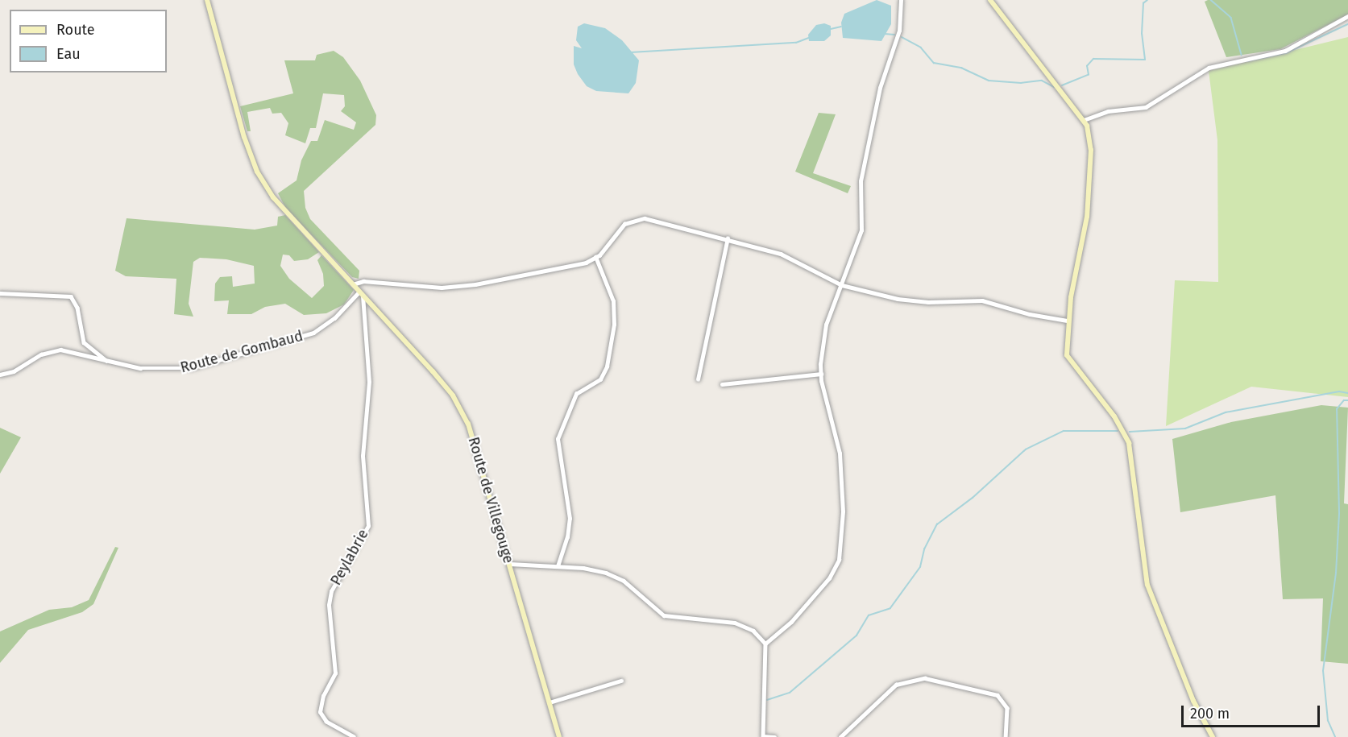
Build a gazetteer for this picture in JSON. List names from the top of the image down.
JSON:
{
  "streets": {
    "street": ["Route de Gombaud", "Route de Villegouge", "Peylabrie"]
  },
  "crossings": [
    ["Route de Gombaud", "Route de Villegouge"],
    ["Route de Gombaud", "Peylabrie"],
    ["Route de Villegouge", "Peylabrie"]
  ],
  "legend": ["Route", "Eau"],
  "scale_bar": "200 m"
}
